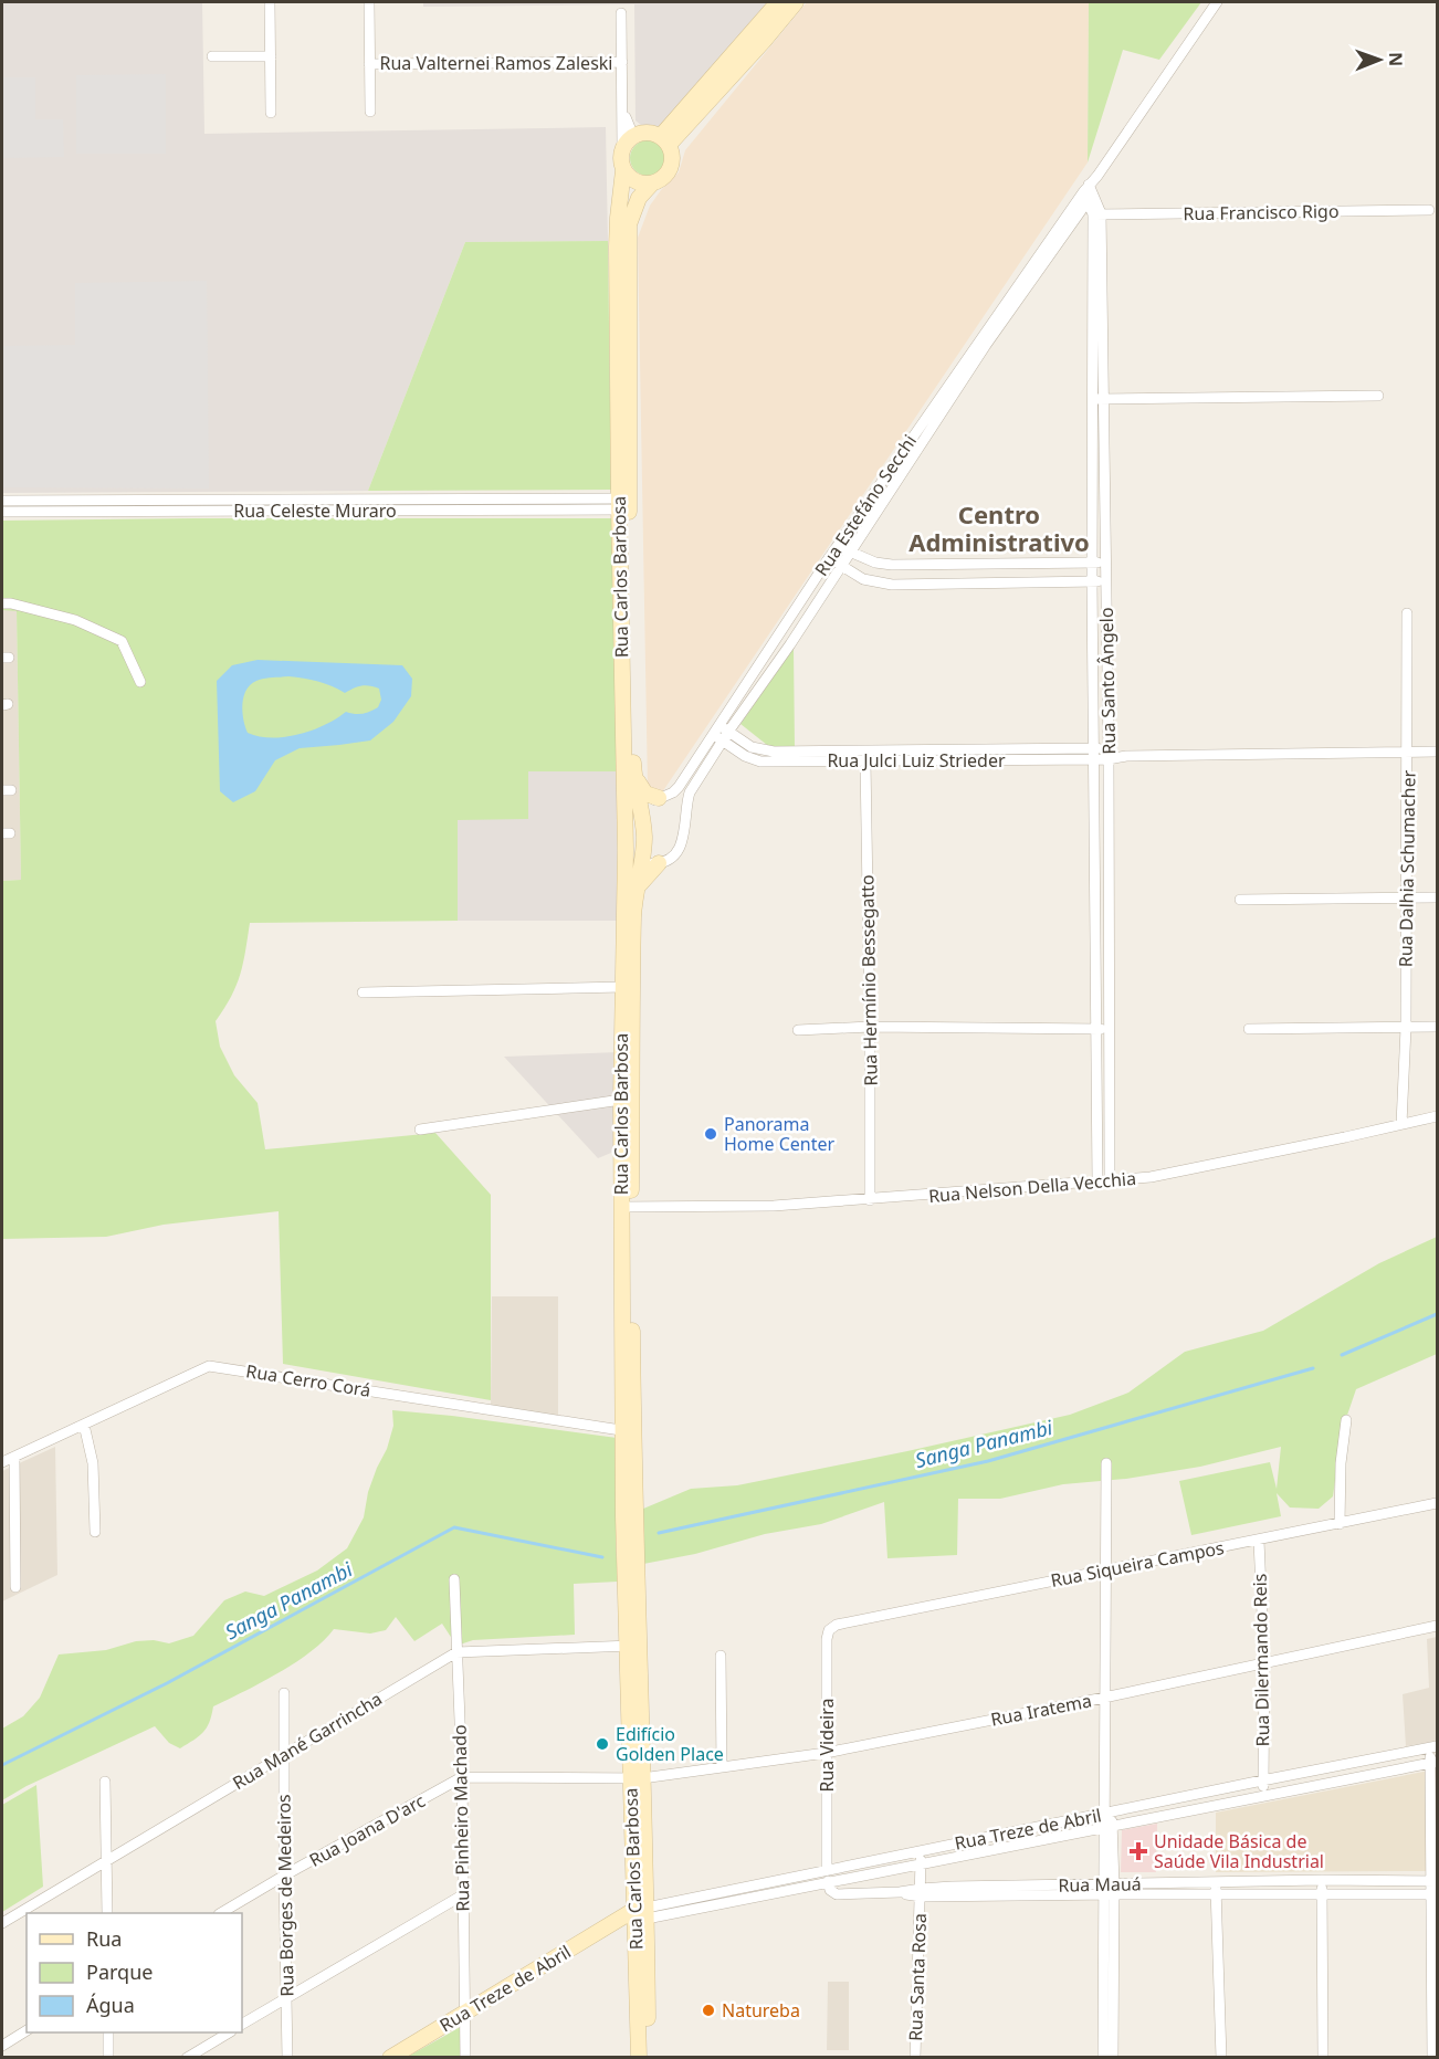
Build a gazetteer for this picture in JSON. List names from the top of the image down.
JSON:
{
  "streets": {
    "street": [
      "Rua Valternei Ramos Zaleski",
      "Rua Francisco Rigo",
      "Rua Estefáno Secchi",
      "Rua Celeste Muraro",
      "Rua Carlos Barbosa",
      "Rua Santo Ângelo",
      "Rua Julci Luiz Strieder",
      "Rua Dalhia Schumacher",
      "Rua Hermínio Bessegatto",
      "Rua Nelson Della Vecchia",
      "Rua Cerro Corá",
      "Rua Siqueira Campos",
      "Rua Dilermando Reis",
      "Rua Iratema",
      "Rua Mané Garrincha",
      "Rua Videira",
      "Rua Pinheiro Machado",
      "Rua Treze de Abril",
      "Rua Joana D'arc",
      "Rua Mauá",
      "Rua Borges de Medeiros",
      "Rua Santa Rosa"
    ]
  },
  "crossings": [
    ["Rua Valternei Ramos Zaleski", "Rua Carlos Barbosa"],
    ["Rua Francisco Rigo", "Rua Santo Ângelo"],
    ["Rua Estefáno Secchi", "Rua Carlos Barbosa"],
    ["Rua Estefáno Secchi", "Rua Julci Luiz Strieder"],
    ["Rua Celeste Muraro", "Rua Carlos Barbosa"],
    ["Rua Carlos Barbosa", "Rua Nelson Della Vecchia"],
    ["Rua Carlos Barbosa", "Rua Cerro Corá"],
    ["Rua Carlos Barbosa", "Rua Iratema"],
    ["Rua Carlos Barbosa", "Rua Mané Garrincha"],
    ["Rua Carlos Barbosa", "Rua Treze de Abril"],
    ["Rua Carlos Barbosa", "Rua Joana D'arc"],
    ["Rua Santo Ângelo", "Rua Julci Luiz Strieder"],
    ["Rua Santo Ângelo", "Rua Nelson Della Vecchia"],
    ["Rua Julci Luiz Strieder", "Rua Dalhia Schumacher"],
    ["Rua Julci Luiz Strieder", "Rua Hermínio Bessegatto"],
    ["Rua Dalhia Schumacher", "Rua Nelson Della Vecchia"],
    ["Rua Hermínio Bessegatto", "Rua Nelson Della Vecchia"],
    ["Rua Siqueira Campos", "Rua Dilermando Reis"],
    ["Rua Siqueira Campos", "Rua Videira"],
    ["Rua Dilermando Reis", "Rua Iratema"],
    ["Rua Dilermando Reis", "Rua Treze de Abril"],
    ["Rua Iratema", "Rua Videira"],
    ["Rua Iratema", "Rua Joana D'arc"],
    ["Rua Mané Garrincha", "Rua Pinheiro Machado"],
    ["Rua Mané Garrincha", "Rua Borges de Medeiros"],
    ["Rua Videira", "Rua Treze de Abril"],
    ["Rua Pinheiro Machado", "Rua Treze de Abril"],
    ["Rua Pinheiro Machado", "Rua Joana D'arc"],
    ["Rua Treze de Abril", "Rua Mauá"],
    ["Rua Treze de Abril", "Rua Santa Rosa"],
    ["Rua Joana D'arc", "Rua Borges de Medeiros"],
    ["Rua Mauá", "Rua Santa Rosa"]
  ],
  "districts": ["Centro Administrativo"],
  "water": ["Sanga Panambi"],
  "places": {
    "other": ["Panorama Home Center", "Edifício Golden Place", "Natureba"],
    "health": ["Unidade Básica de Saúde Vila Industrial"]
  },
  "legend": ["Rua", "Parque", "Água"],
  "north": "right"
}
